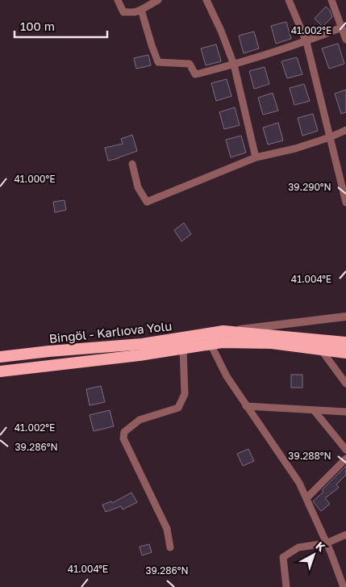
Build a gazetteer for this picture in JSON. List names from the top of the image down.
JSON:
{
  "streets": {
    "highway": ["Bingöl - Karlıova Yolu"]
  },
  "scale_bar": "100 m",
  "north": "top right",
  "coordinates": [
    "41.002°E",
    "41.000°E",
    "39.290°N",
    "41.004°E",
    "39.286°N",
    "39.288°N"
  ]
}
